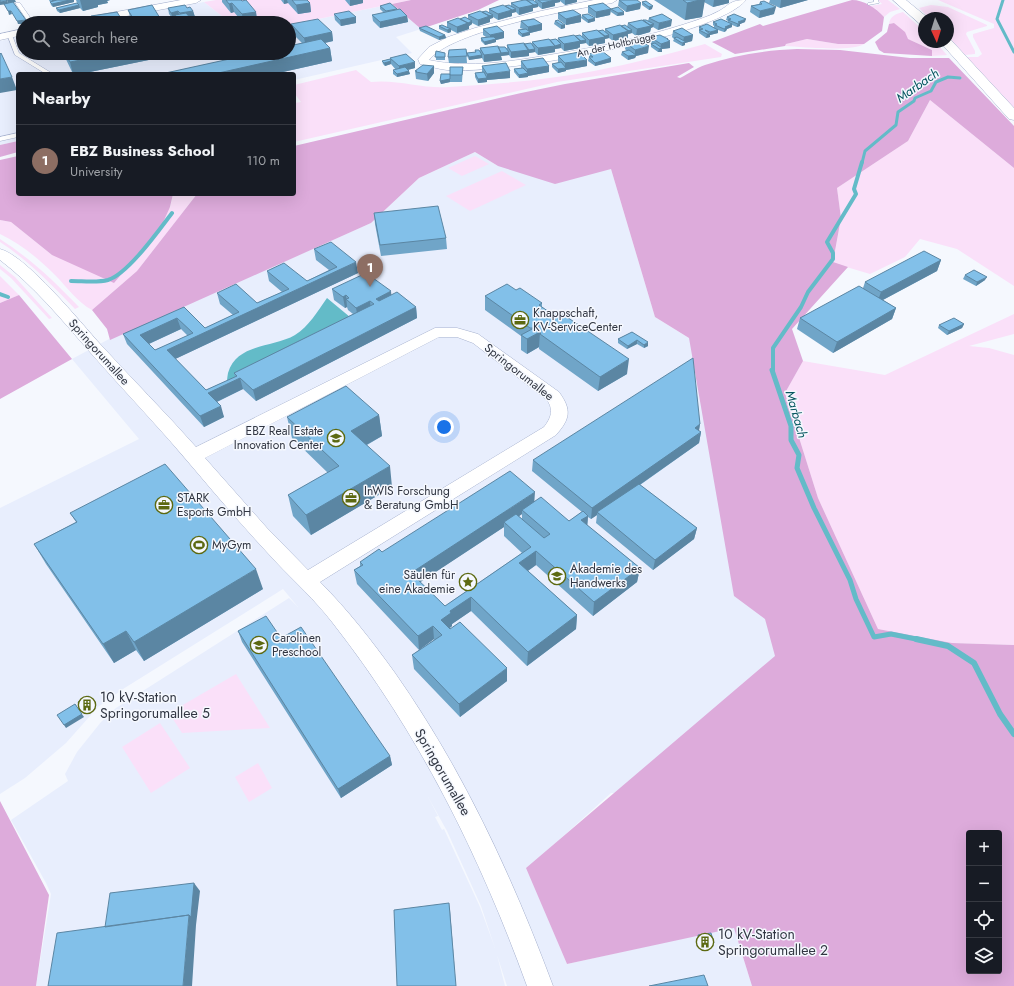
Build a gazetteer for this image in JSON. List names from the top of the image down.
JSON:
{
  "streets": {
    "street": ["An der Holtbrügge", "Springorumallee"]
  },
  "water": ["Marbach"],
  "places": {
    "office": ["Knappschaft, KV-ServiceCenter", "InWIS Forschung & Beratung GmbH", "STARK Esports GmbH"],
    "school or university": ["EBZ Real Estate Innovation Center", "Akademie des Handwerks", "Carolinen Preschool"],
    "sports": ["MyGym"],
    "place": ["Säulen für eine Akademie"],
    "building": ["10 kV-Station Springorumallee 5", "10 kV-Station Springorumallee 2"]
  },
  "north": "bottom",
  "page": {
    "search": "Search here",
    "heading": "Nearby",
    "list": [
      {
        "mark": "1",
        "name": "EBZ Business School",
        "note": "University",
        "value": "110 m"
      }
    ],
    "pins": "1",
    "map_buttons": ["+", "−"]
  }
}
